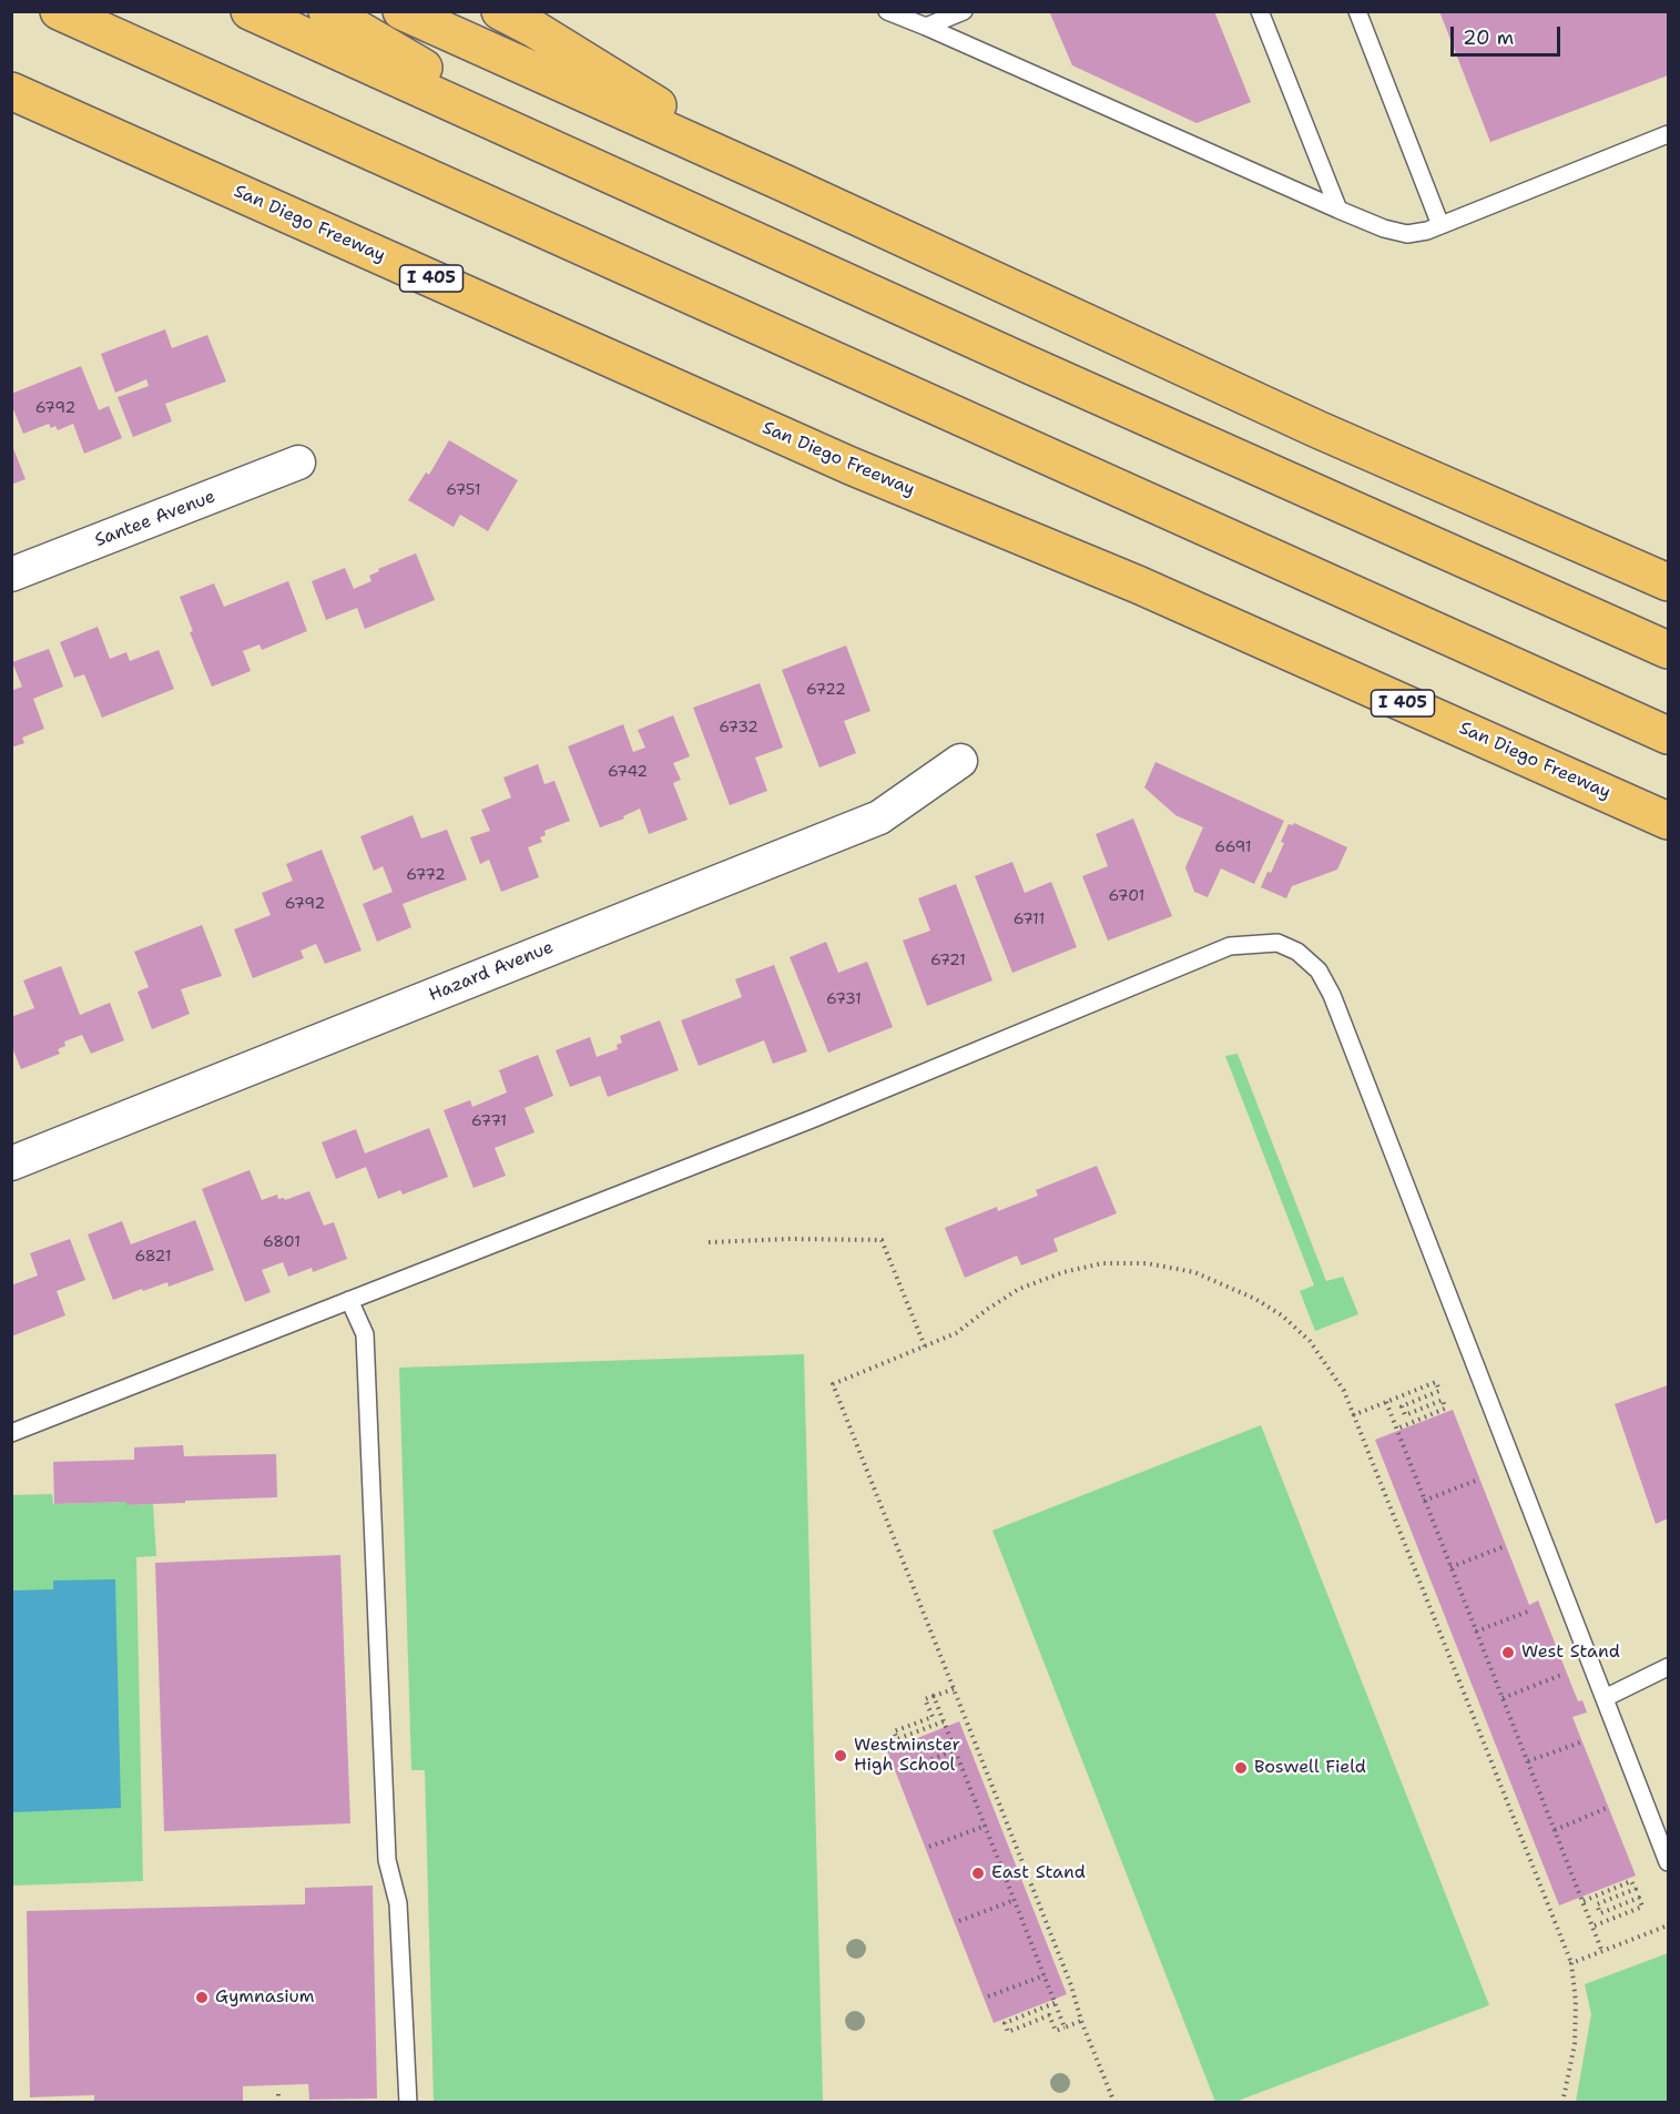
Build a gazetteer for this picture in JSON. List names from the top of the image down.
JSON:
{
  "streets": {
    "highway": ["San Diego Freeway", "I 405"],
    "street": ["Santee Avenue", "Hazard Avenue"]
  },
  "places": [
    "West Stand",
    "Westminster High School",
    "Boswell Field",
    "East Stand",
    "Gymnasium"
  ],
  "house_numbers": [
    "6792",
    "6751",
    "6722",
    "6732",
    "6742",
    "6691",
    "6772",
    "6701",
    "6792",
    "6711",
    "6721",
    "6731",
    "6771",
    "6801",
    "6821"
  ],
  "scale_bar": "20 m"
}
